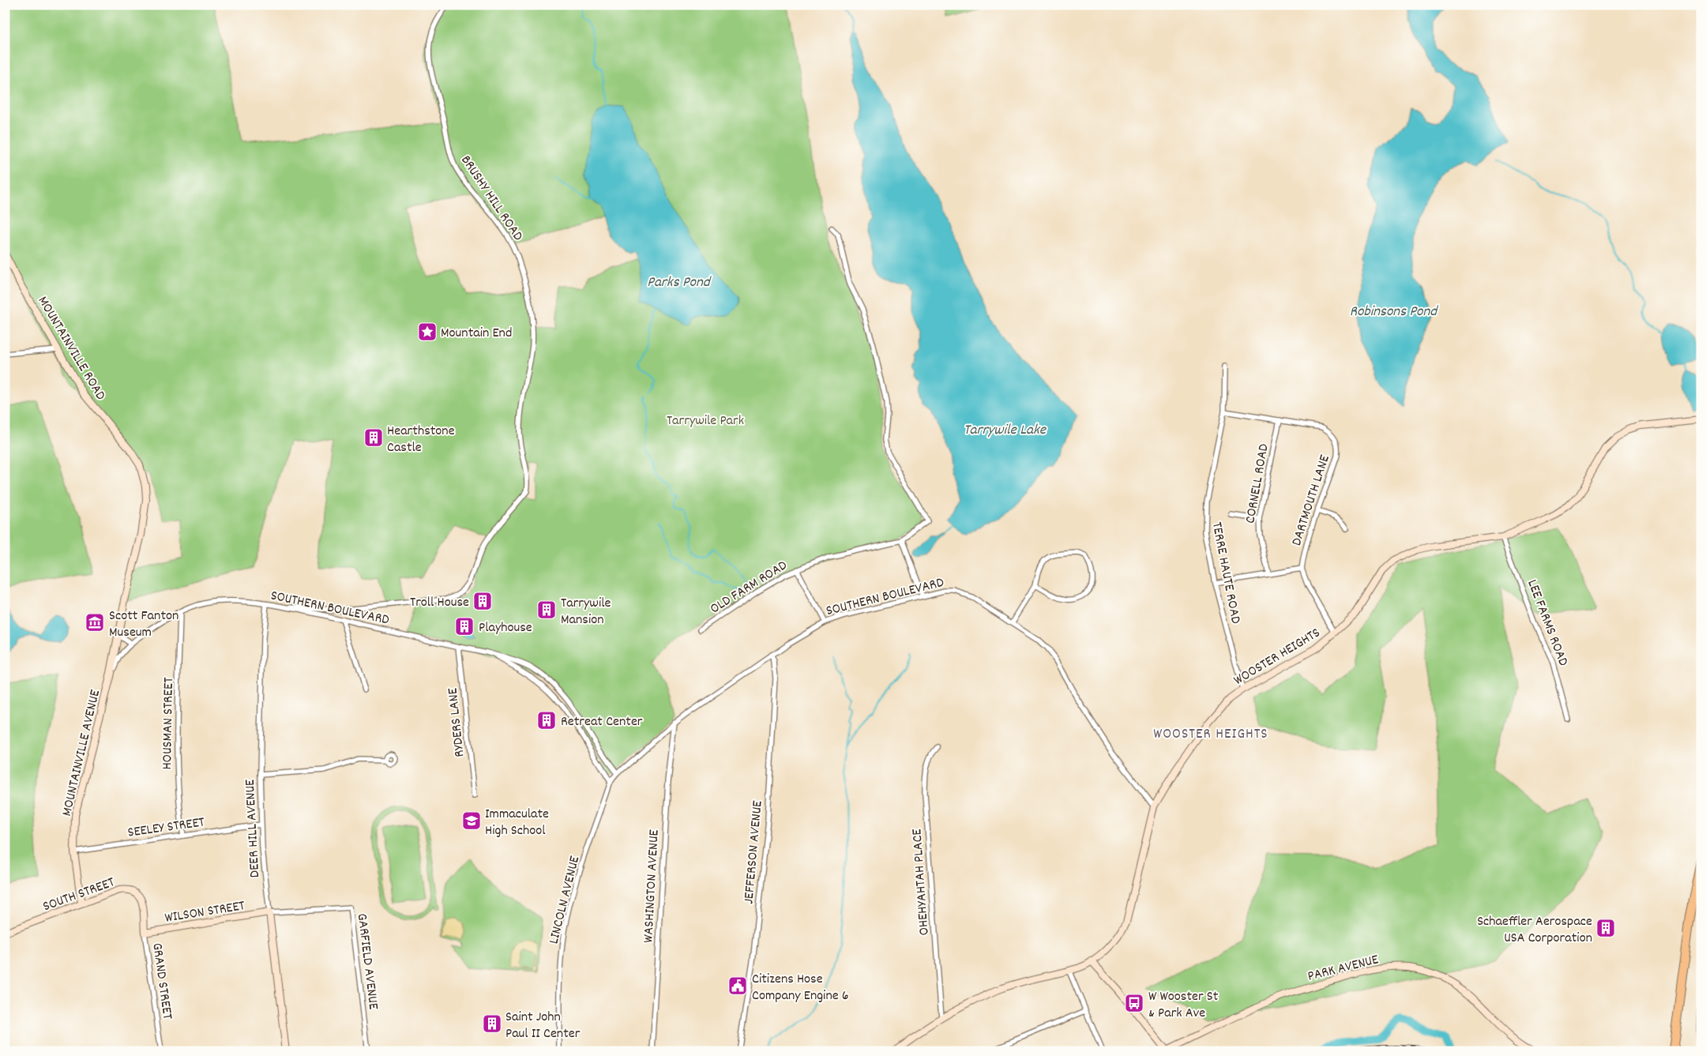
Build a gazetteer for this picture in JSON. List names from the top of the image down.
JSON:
{
  "streets": {
    "main road": [
      "MOUNTAINVILLE ROAD",
      "WOOSTER HEIGHTS",
      "MOUNTAINVILLE AVENUE",
      "DEER HILL AVENUE",
      "SOUTH STREET",
      "WILSON STREET",
      "PARK AVENUE",
      "GRAND STREET"
    ],
    "street": [
      "BRUSHY HILL ROAD",
      "CORNELL ROAD",
      "DARTMOUTH LANE",
      "TERRE HAUTE ROAD",
      "OLD FARM ROAD",
      "SOUTHERN BOULEVARD",
      "LEE FARMS ROAD",
      "RYDERS LANE",
      "HOUSMAN STREET",
      "SEELEY STREET",
      "JEFFERSON AVENUE",
      "OHEHYAHTAH PLACE",
      "WASHINGTON AVENUE",
      "LINCOLN AVENUE",
      "GARFIELD AVENUE"
    ]
  },
  "crossings": [
    ["BRUSHY HILL ROAD", "SOUTHERN BOULEVARD"],
    ["MOUNTAINVILLE ROAD", "SOUTHERN BOULEVARD"],
    ["MOUNTAINVILLE ROAD", "MOUNTAINVILLE AVENUE"],
    ["CORNELL ROAD", "DARTMOUTH LANE"],
    ["DARTMOUTH LANE", "TERRE HAUTE ROAD"],
    ["TERRE HAUTE ROAD", "WOOSTER HEIGHTS"],
    ["SOUTHERN BOULEVARD", "WOOSTER HEIGHTS"],
    ["SOUTHERN BOULEVARD", "RYDERS LANE"],
    ["SOUTHERN BOULEVARD", "HOUSMAN STREET"],
    ["SOUTHERN BOULEVARD", "MOUNTAINVILLE AVENUE"],
    ["SOUTHERN BOULEVARD", "DEER HILL AVENUE"],
    ["SOUTHERN BOULEVARD", "JEFFERSON AVENUE"],
    ["SOUTHERN BOULEVARD", "WASHINGTON AVENUE"],
    ["SOUTHERN BOULEVARD", "LINCOLN AVENUE"],
    ["LEE FARMS ROAD", "WOOSTER HEIGHTS"],
    ["WOOSTER HEIGHTS", "OHEHYAHTAH PLACE"],
    ["HOUSMAN STREET", "SEELEY STREET"],
    ["MOUNTAINVILLE AVENUE", "SEELEY STREET"],
    ["MOUNTAINVILLE AVENUE", "SOUTH STREET"],
    ["SEELEY STREET", "DEER HILL AVENUE"],
    ["DEER HILL AVENUE", "WILSON STREET"],
    ["DEER HILL AVENUE", "GARFIELD AVENUE"],
    ["SOUTH STREET", "GRAND STREET"],
    ["WILSON STREET", "GARFIELD AVENUE"],
    ["WILSON STREET", "GRAND STREET"]
  ],
  "districts": ["WOOSTER HEIGHTS"],
  "water": ["Parks Pond", "Robinsons Pond", "Tarrywile Lake"],
  "parks": ["Tarrywile Park"],
  "places": {
    "place": ["Mountain End"],
    "building": [
      "Hearthstone Castle",
      "Troll House",
      "Tarrywile Mansion",
      "Playhouse",
      "Retreat Center",
      "Schaeffler Aerospace USA Corporation",
      "Saint John Paul II Center"
    ],
    "museum": ["Scott Fanton Museum"],
    "school or university": ["Immaculate High School"],
    "public building": ["Citizens Hose Company Engine 6"],
    "bus stop": ["W Wooster St & Park Ave"]
  }
}
